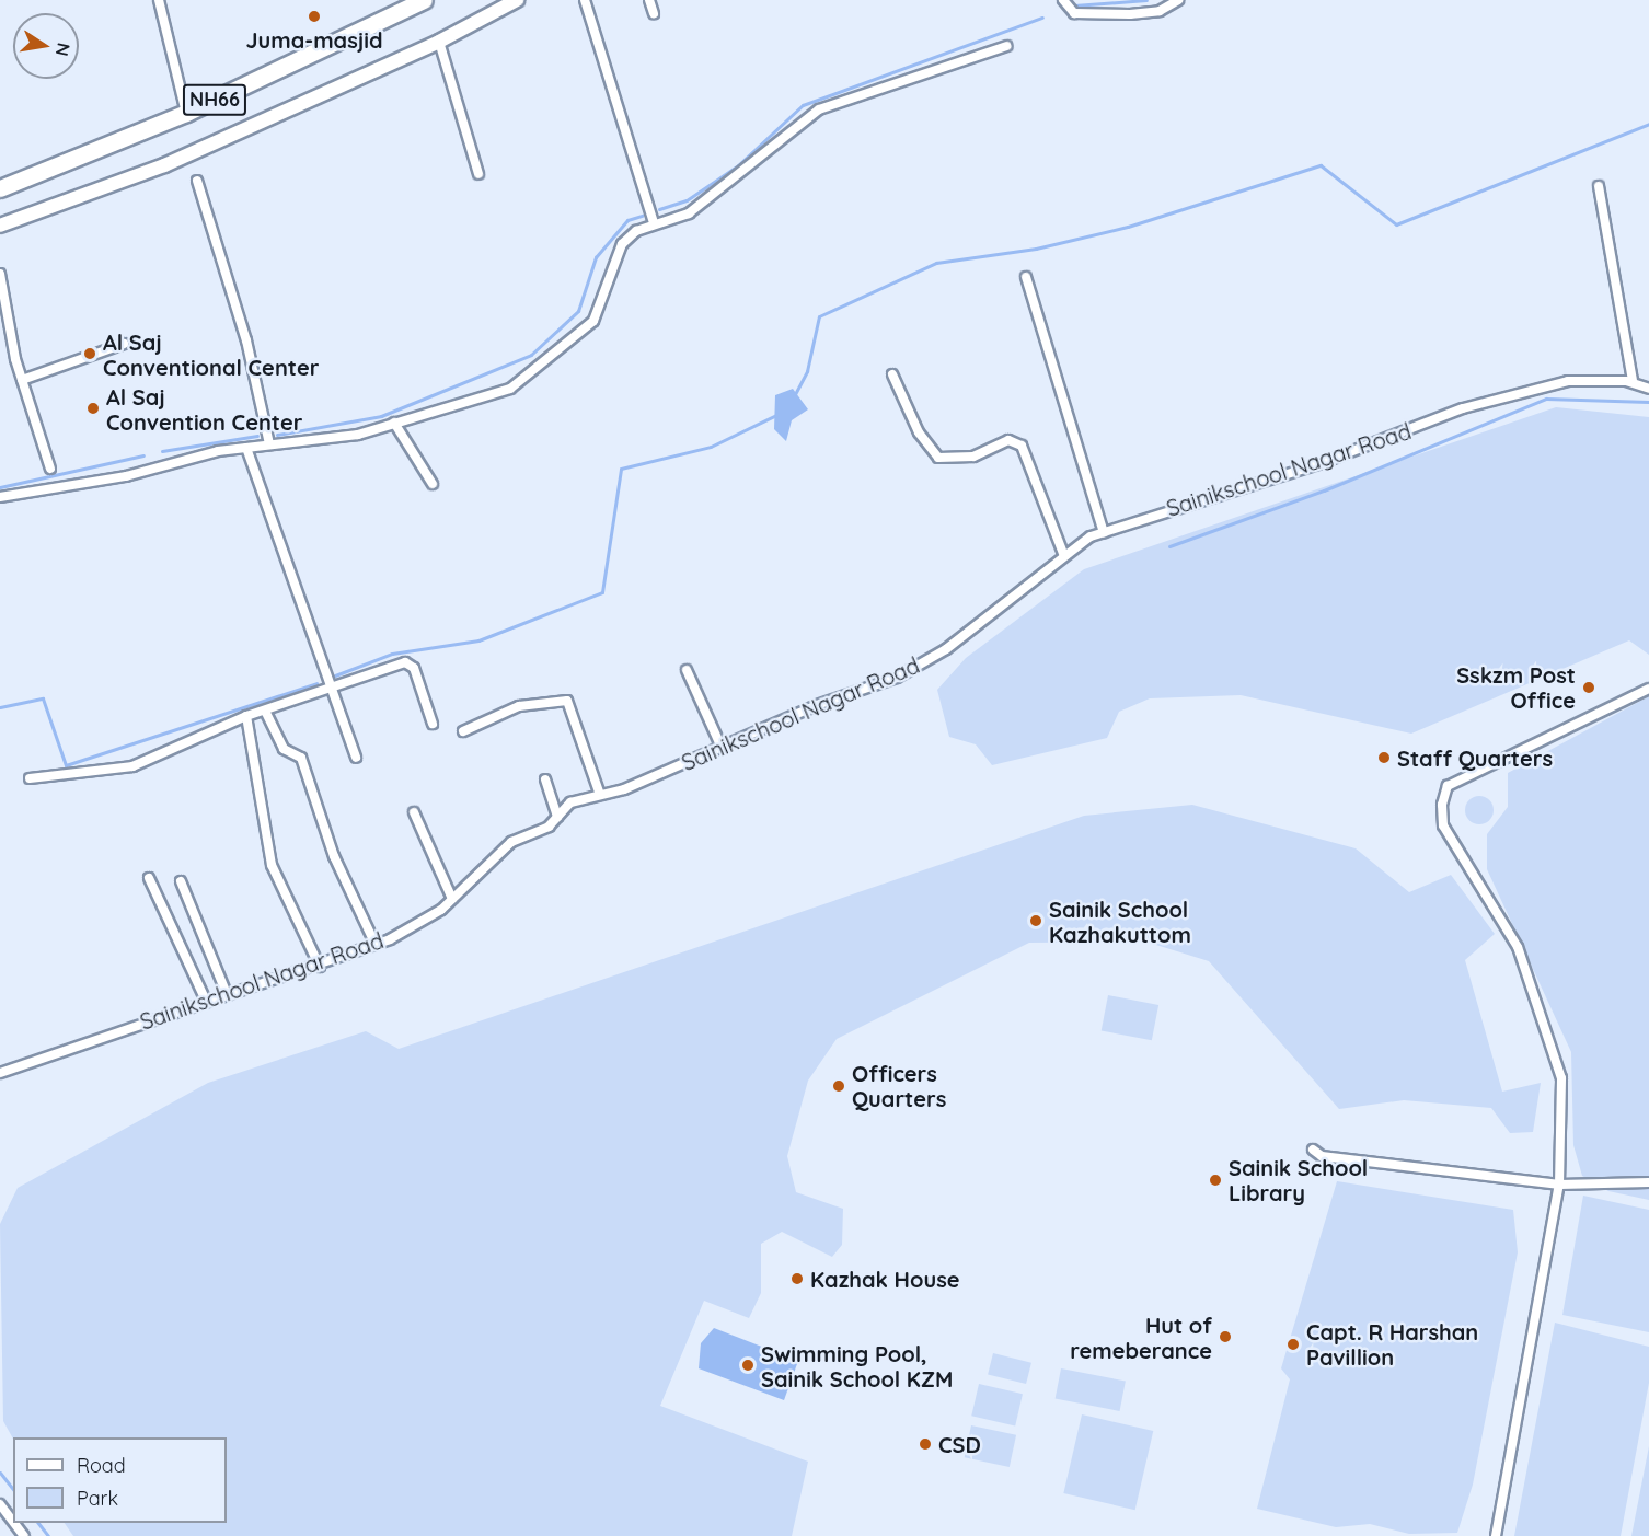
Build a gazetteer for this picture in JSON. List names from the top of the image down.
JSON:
{
  "streets": {
    "highway": ["NH66"],
    "street": ["Sainikschool Nagar Road"]
  },
  "places": [
    "Juma-masjid",
    "Al Saj Conventional Center",
    "Al Saj Convention Center",
    "Sskzm Post Office",
    "Staff Quarters",
    "Sainik School Kazhakuttom",
    "Officers Quarters",
    "Sainik School Library",
    "Kazhak House",
    "Hut of remeberance",
    "Capt. R Harshan Pavillion",
    "Swimming Pool, Sainik School KZM",
    "CSD"
  ],
  "legend": ["Road", "Park"],
  "north": "right"
}
